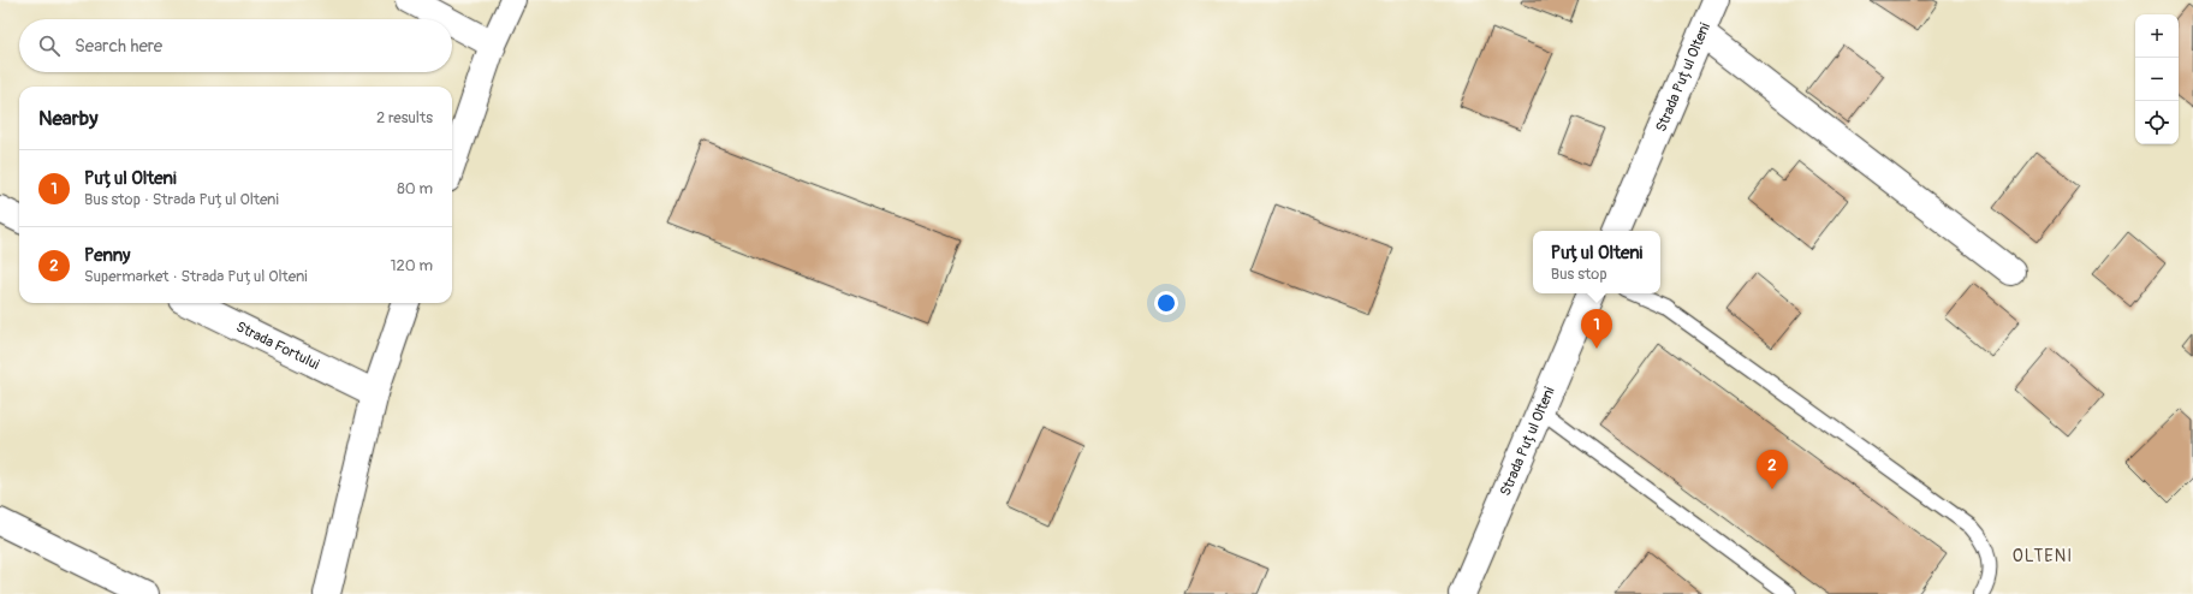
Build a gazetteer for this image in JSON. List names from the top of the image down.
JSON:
{
  "streets": {
    "street": ["Strada Puțul Olteni", "Strada Fortului"]
  },
  "districts": ["OLTENI"],
  "page": {
    "map_buttons": ["+", "−"],
    "search": "Search here",
    "heading": ["Nearby", "2 results"],
    "list": [
      {
        "mark": "1",
        "name": "Puțul Olteni",
        "note": "Bus stop · Strada Puțul Olteni",
        "value": "80 m"
      },
      {
        "mark": "2",
        "name": "Penny",
        "note": "Supermarket · Strada Puțul Olteni",
        "value": "120 m"
      }
    ],
    "popup": ["Puțul Olteni", "Bus stop"],
    "pins": ["1", "2"]
  }
}
